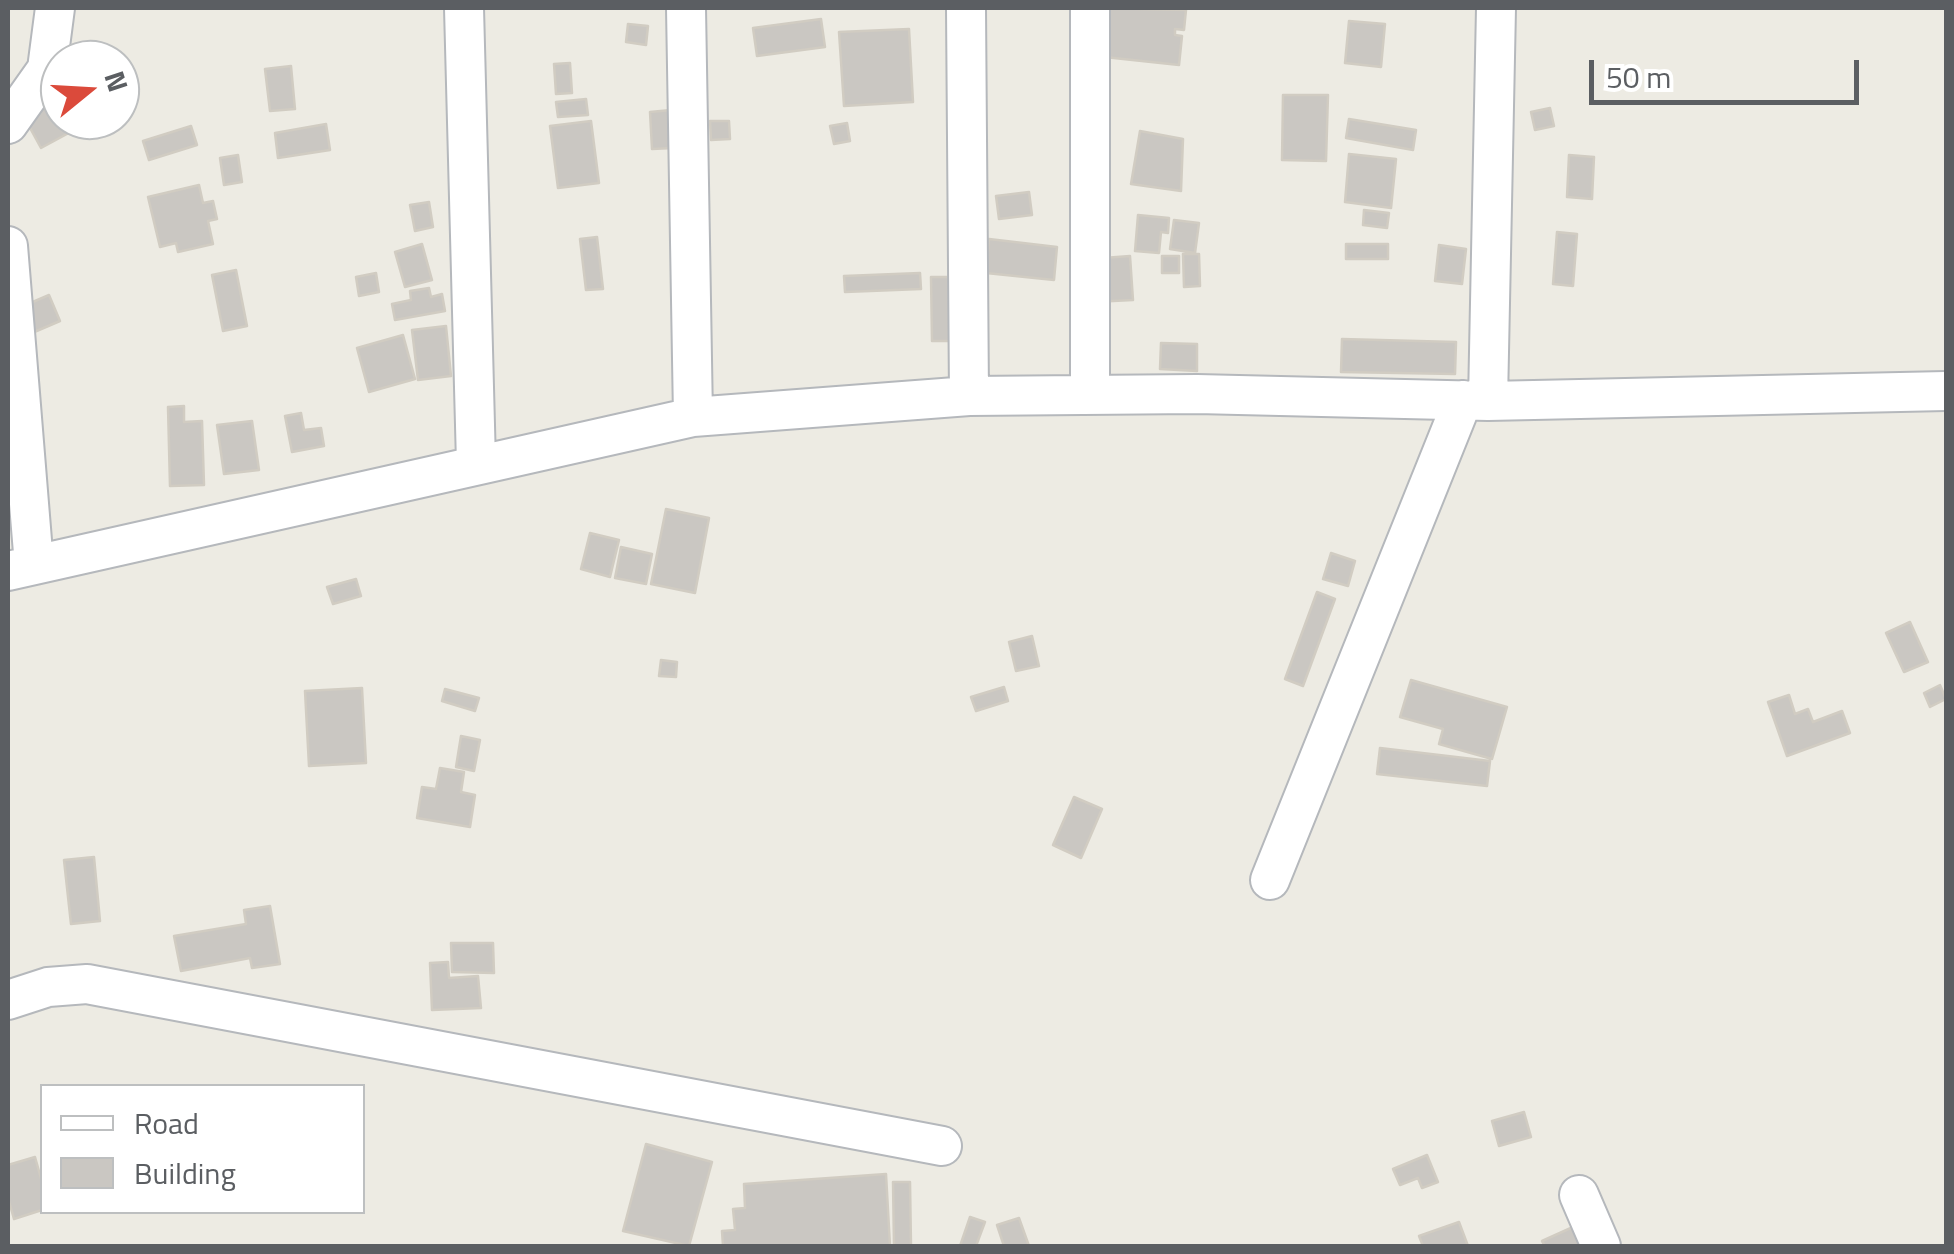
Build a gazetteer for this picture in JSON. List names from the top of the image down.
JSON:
{
  "legend": ["Road", "Building"],
  "scale_bar": "50 m",
  "north": "right"
}
